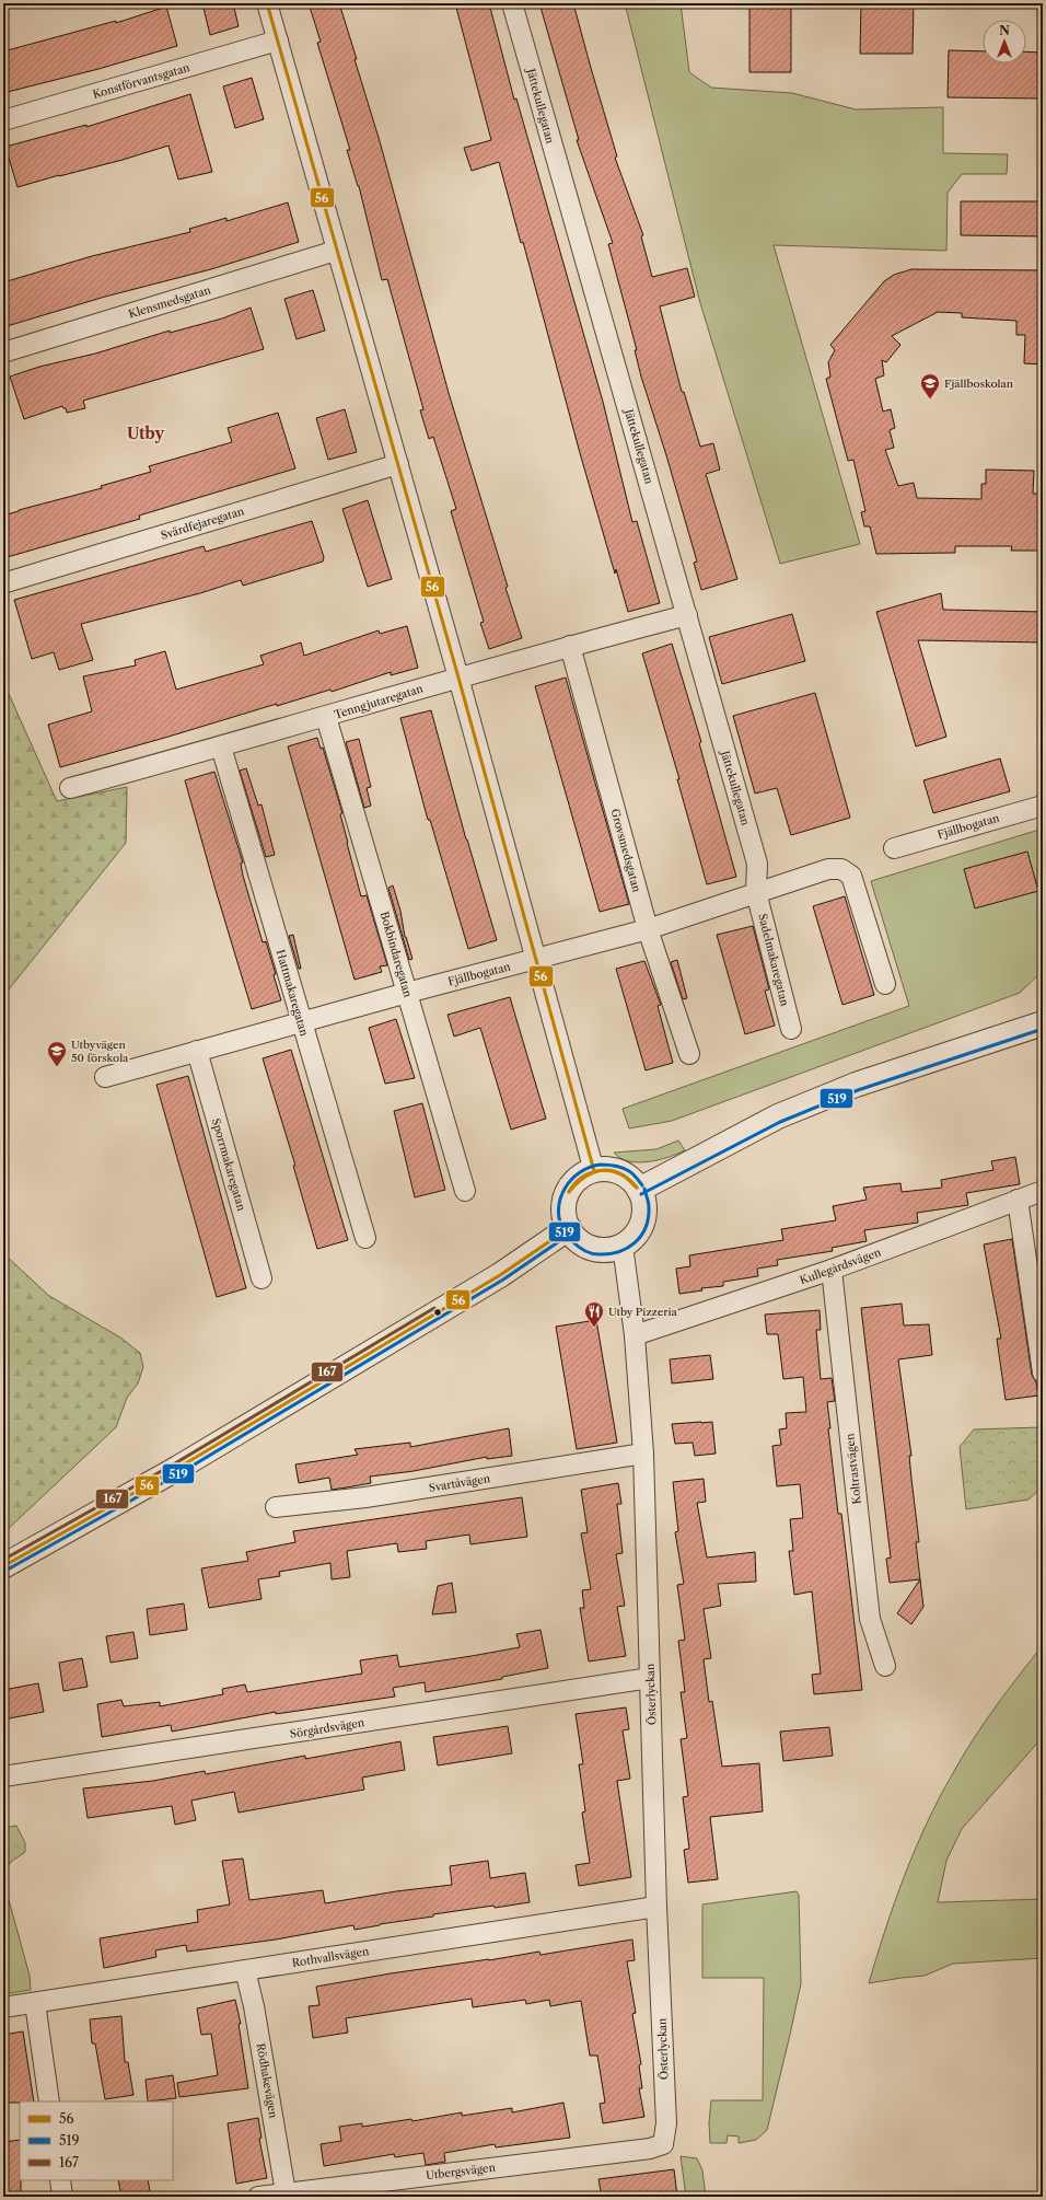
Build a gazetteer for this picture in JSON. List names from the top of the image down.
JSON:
{
  "streets": {
    "street": [
      "Konstförvantsgatan",
      "Jättekullegatan",
      "Klensmedsgatan",
      "Svärdfejaregatan",
      "Tenngjutaregatan",
      "Fjällbogatan",
      "Grovsmedsgatan",
      "Bokbindaregatan",
      "Sadelmakaregatan",
      "Hattmakaregatan",
      "Sporrmakaregatan",
      "Kullegårdsvägen",
      "Koltrastvägen",
      "Svartåvägen",
      "Österlyckan",
      "Sörgårdsvägen",
      "Rothvallsvägen",
      "Rödhakevägen",
      "Utbergsvägen"
    ]
  },
  "crossings": [
    ["Jättekullegatan", "Tenngjutaregatan"],
    ["Jättekullegatan", "Fjällbogatan"],
    ["Jättekullegatan", "Sadelmakaregatan"],
    ["Tenngjutaregatan", "Grovsmedsgatan"],
    ["Tenngjutaregatan", "Bokbindaregatan"],
    ["Tenngjutaregatan", "Hattmakaregatan"],
    ["Fjällbogatan", "Grovsmedsgatan"],
    ["Fjällbogatan", "Bokbindaregatan"],
    ["Fjällbogatan", "Sadelmakaregatan"],
    ["Fjällbogatan", "Hattmakaregatan"],
    ["Fjällbogatan", "Sporrmakaregatan"],
    ["Kullegårdsvägen", "Koltrastvägen"],
    ["Kullegårdsvägen", "Österlyckan"],
    ["Svartåvägen", "Österlyckan"],
    ["Österlyckan", "Sörgårdsvägen"],
    ["Österlyckan", "Rothvallsvägen"],
    ["Österlyckan", "Utbergsvägen"],
    ["Rothvallsvägen", "Rödhakevägen"],
    ["Rödhakevägen", "Utbergsvägen"]
  ],
  "districts": ["Utby"],
  "places": {
    "school or university": ["Fjällboskolan", "Utbyvägen 50 förskola"],
    "restaurant": ["Utby Pizzeria"]
  },
  "lines": ["transit line 56", "transit line 519", "transit line 167"],
  "legend": ["56", "519", "167"],
  "north": "top"
}
